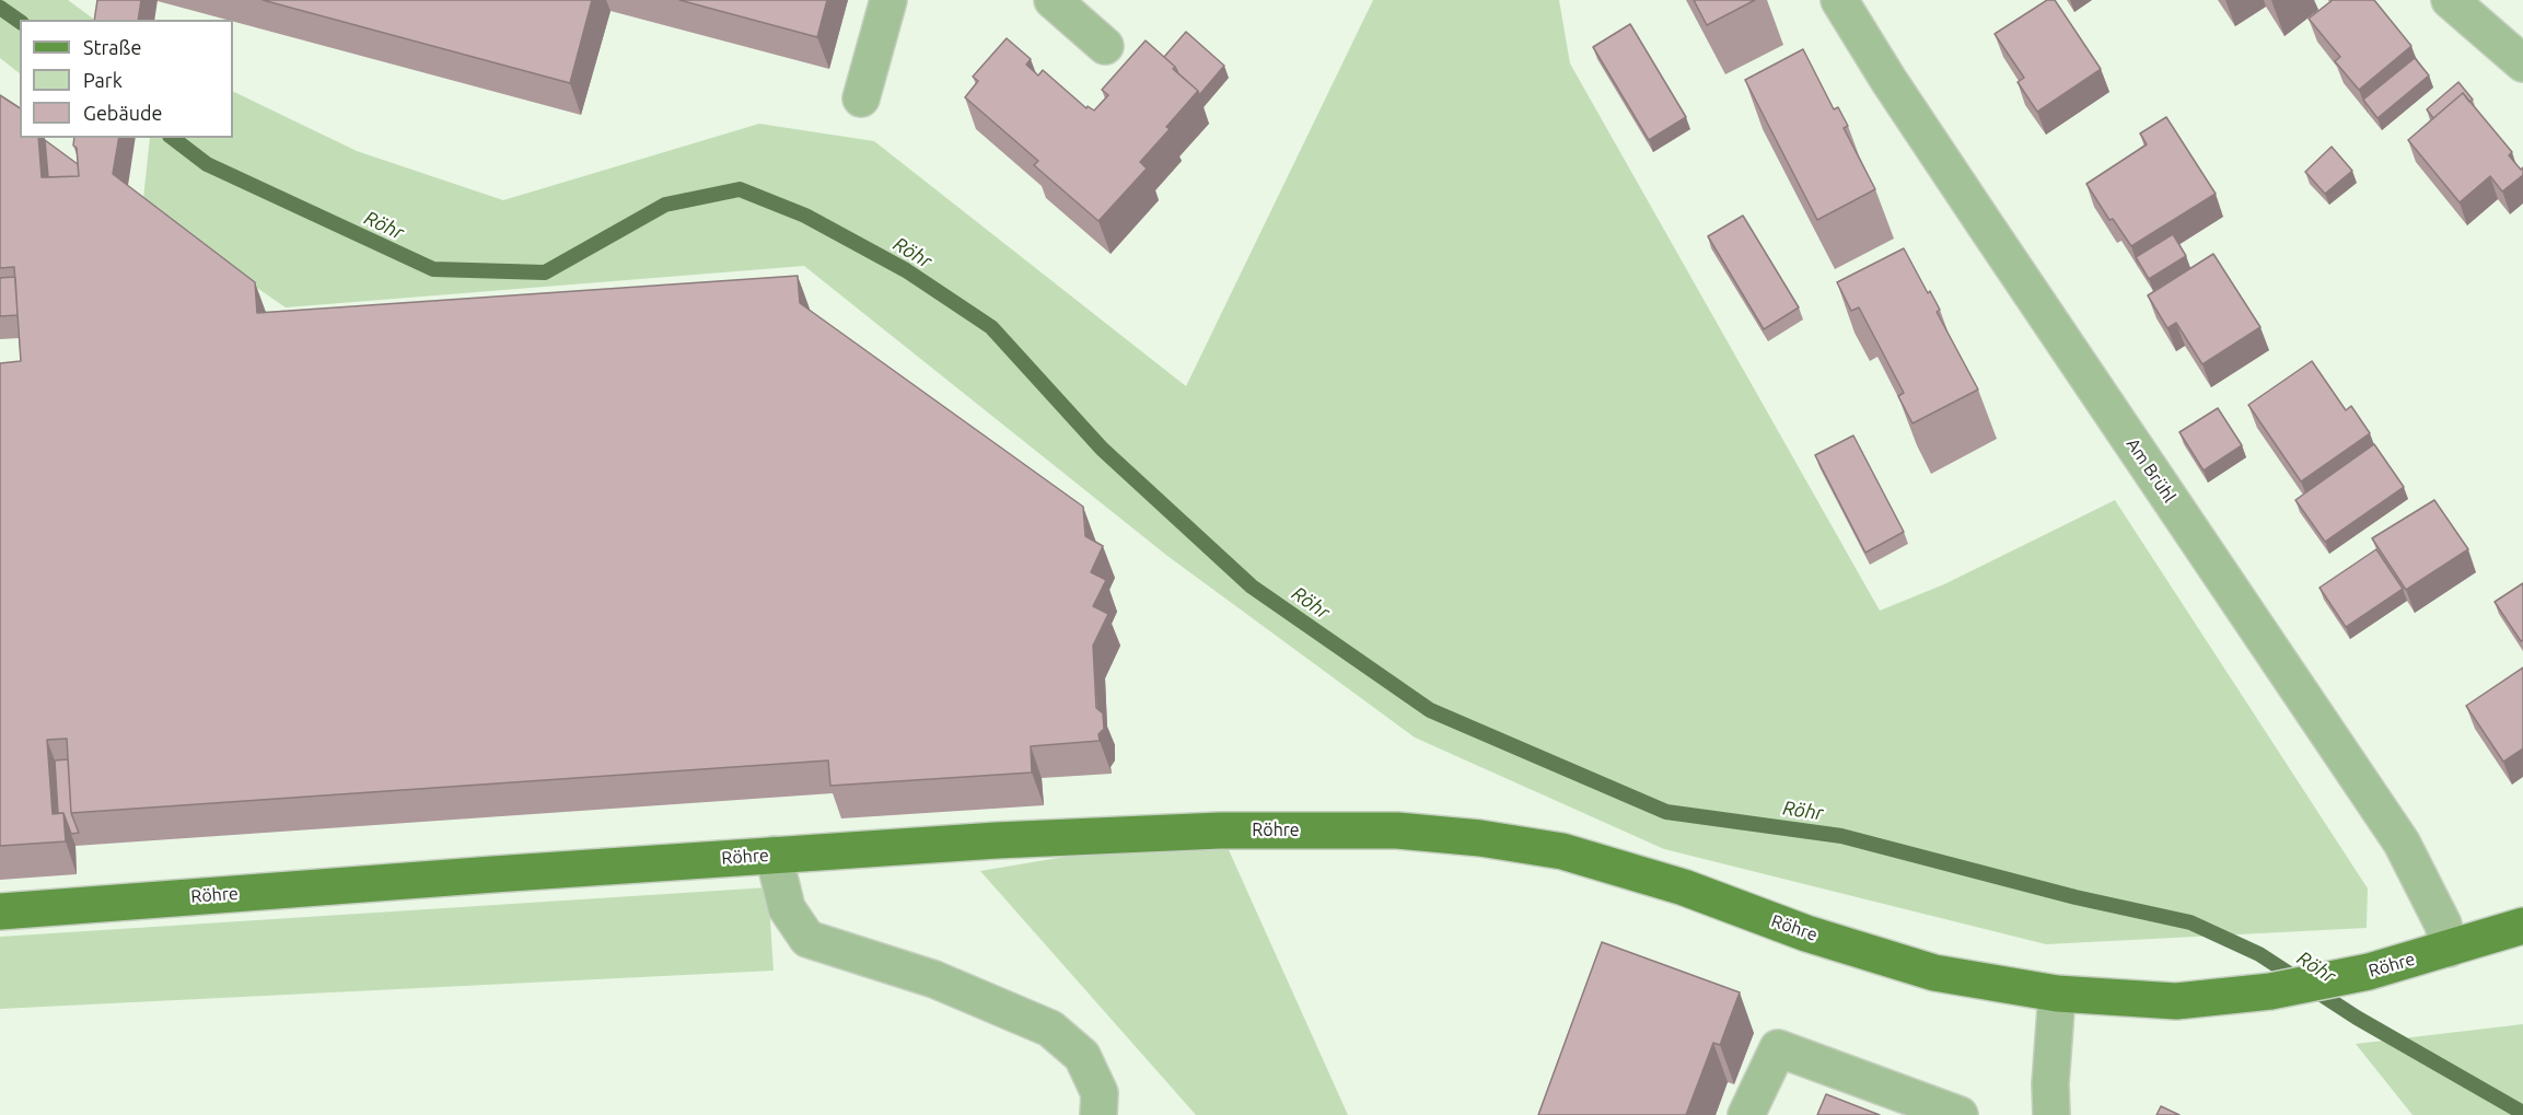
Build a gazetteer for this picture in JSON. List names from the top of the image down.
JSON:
{
  "streets": {
    "main road": ["Röhre"],
    "street": ["Am Brühl"]
  },
  "crossings": [
    ["Am Brühl", "Röhre"]
  ],
  "water": ["Röhr"],
  "legend": ["Straße", "Park", "Gebäude"]
}
